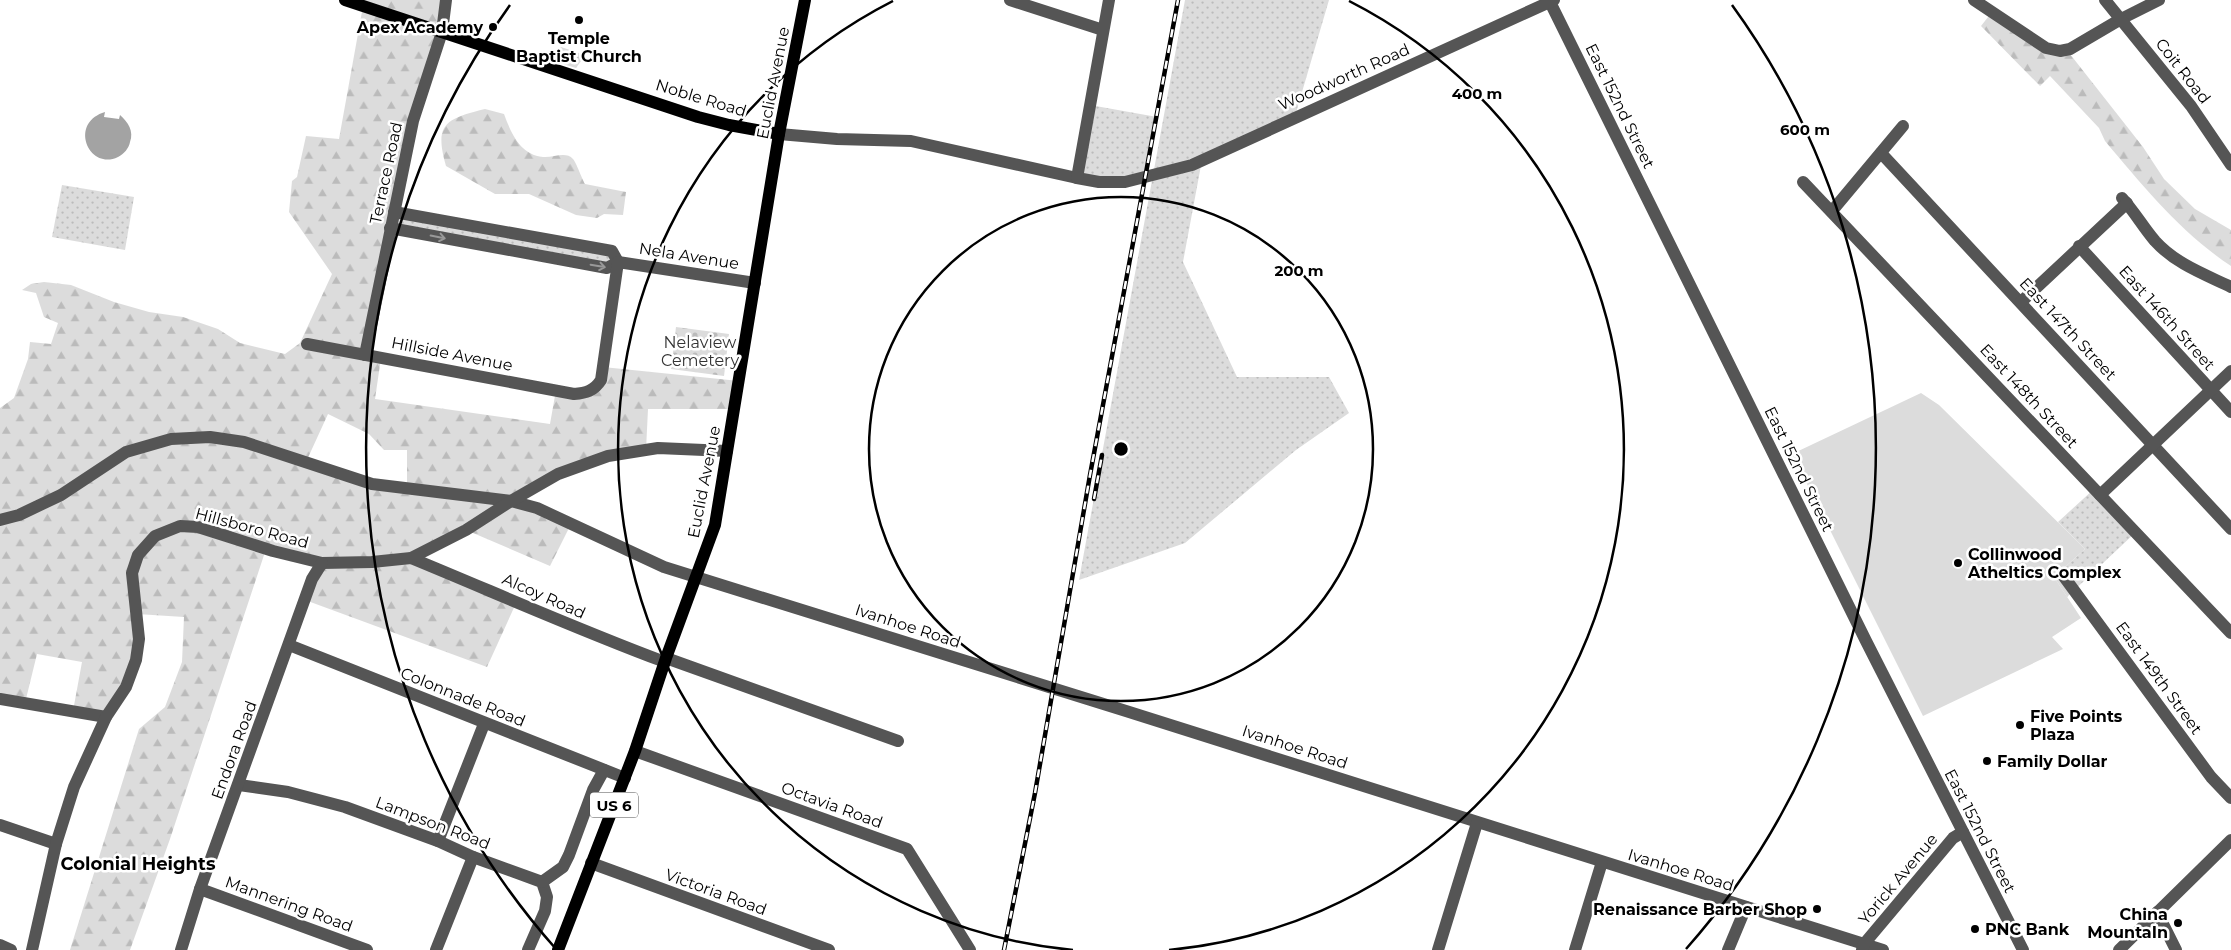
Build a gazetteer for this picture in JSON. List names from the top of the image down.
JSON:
{
  "streets": {
    "main road": ["Euclid Avenue", "Noble Road", "US 6"],
    "street": [
      "Coit Road",
      "Woodworth Road",
      "East 152nd Street",
      "Terrace Road",
      "Nela Avenue",
      "East 146th Street",
      "East 147th Street",
      "Hillside Avenue",
      "East 148th Street",
      "Hillsboro Road",
      "Alcoy Road",
      "Ivanhoe Road",
      "East 149th Street",
      "Colonnade Road",
      "Endora Road",
      "Octavia Road",
      "Lampson Road",
      "Yorick Avenue",
      "Victoria Road",
      "Mannering Road"
    ]
  },
  "crossings": [
    ["Woodworth Road", "Noble Road"],
    ["Woodworth Road", "East 152nd Street"],
    ["Euclid Avenue", "Noble Road"],
    ["Euclid Avenue", "Nela Avenue"],
    ["Euclid Avenue", "Hillsboro Road"],
    ["Euclid Avenue", "Alcoy Road"],
    ["Euclid Avenue", "Ivanhoe Road"],
    ["Euclid Avenue", "Colonnade Road"],
    ["Euclid Avenue", "Octavia Road"],
    ["Euclid Avenue", "Victoria Road"],
    ["Noble Road", "Terrace Road"],
    ["East 152nd Street", "Yorick Avenue"],
    ["Terrace Road", "Nela Avenue"],
    ["Terrace Road", "Hillside Avenue"],
    ["Nela Avenue", "Hillside Avenue"],
    ["Hillsboro Road", "Alcoy Road"],
    ["Hillsboro Road", "Ivanhoe Road"],
    ["Hillsboro Road", "Endora Road"],
    ["Ivanhoe Road", "Yorick Avenue"],
    ["Colonnade Road", "Endora Road"],
    ["Endora Road", "Lampson Road"],
    ["Endora Road", "Mannering Road"]
  ],
  "districts": ["Colonial Heights"],
  "parks": ["Nelaview Cemetery"],
  "places": [
    "Temple Baptist Church",
    "Apex Academy",
    "Collinwood Atheltics Complex",
    "Five Points Plaza",
    "Family Dollar",
    "Renaissance Barber Shop",
    "China MountaIn",
    "PNC Bank"
  ],
  "rings": ["400 m", "600 m", "200 m"]
}
